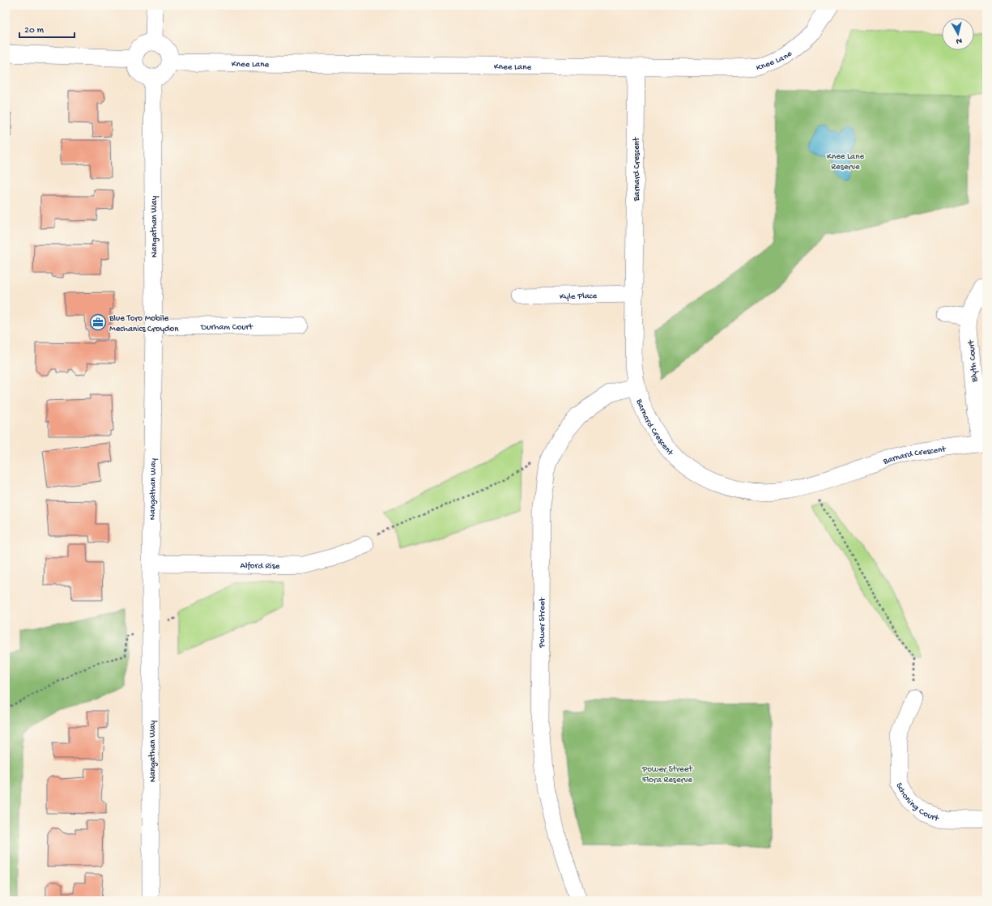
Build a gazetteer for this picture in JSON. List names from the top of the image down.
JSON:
{
  "streets": {
    "street": [
      "Knee Lane",
      "Barnard Crescent",
      "Nangathan Way",
      "Kyle Place",
      "Durham Court",
      "Blyth Court",
      "Alford Rise",
      "Power Street",
      "Schoning Court"
    ]
  },
  "crossings": [
    ["Knee Lane", "Barnard Crescent"],
    ["Knee Lane", "Nangathan Way"],
    ["Barnard Crescent", "Kyle Place"],
    ["Barnard Crescent", "Blyth Court"],
    ["Barnard Crescent", "Power Street"],
    ["Nangathan Way", "Durham Court"],
    ["Nangathan Way", "Alford Rise"]
  ],
  "parks": ["Knee Lane Reserve", "Power Street Flora Reserve"],
  "places": {
    "office": ["Blue Toro Mobile Mechanics Croydon"]
  },
  "scale_bar": "20 m",
  "north": "bottom"
}
